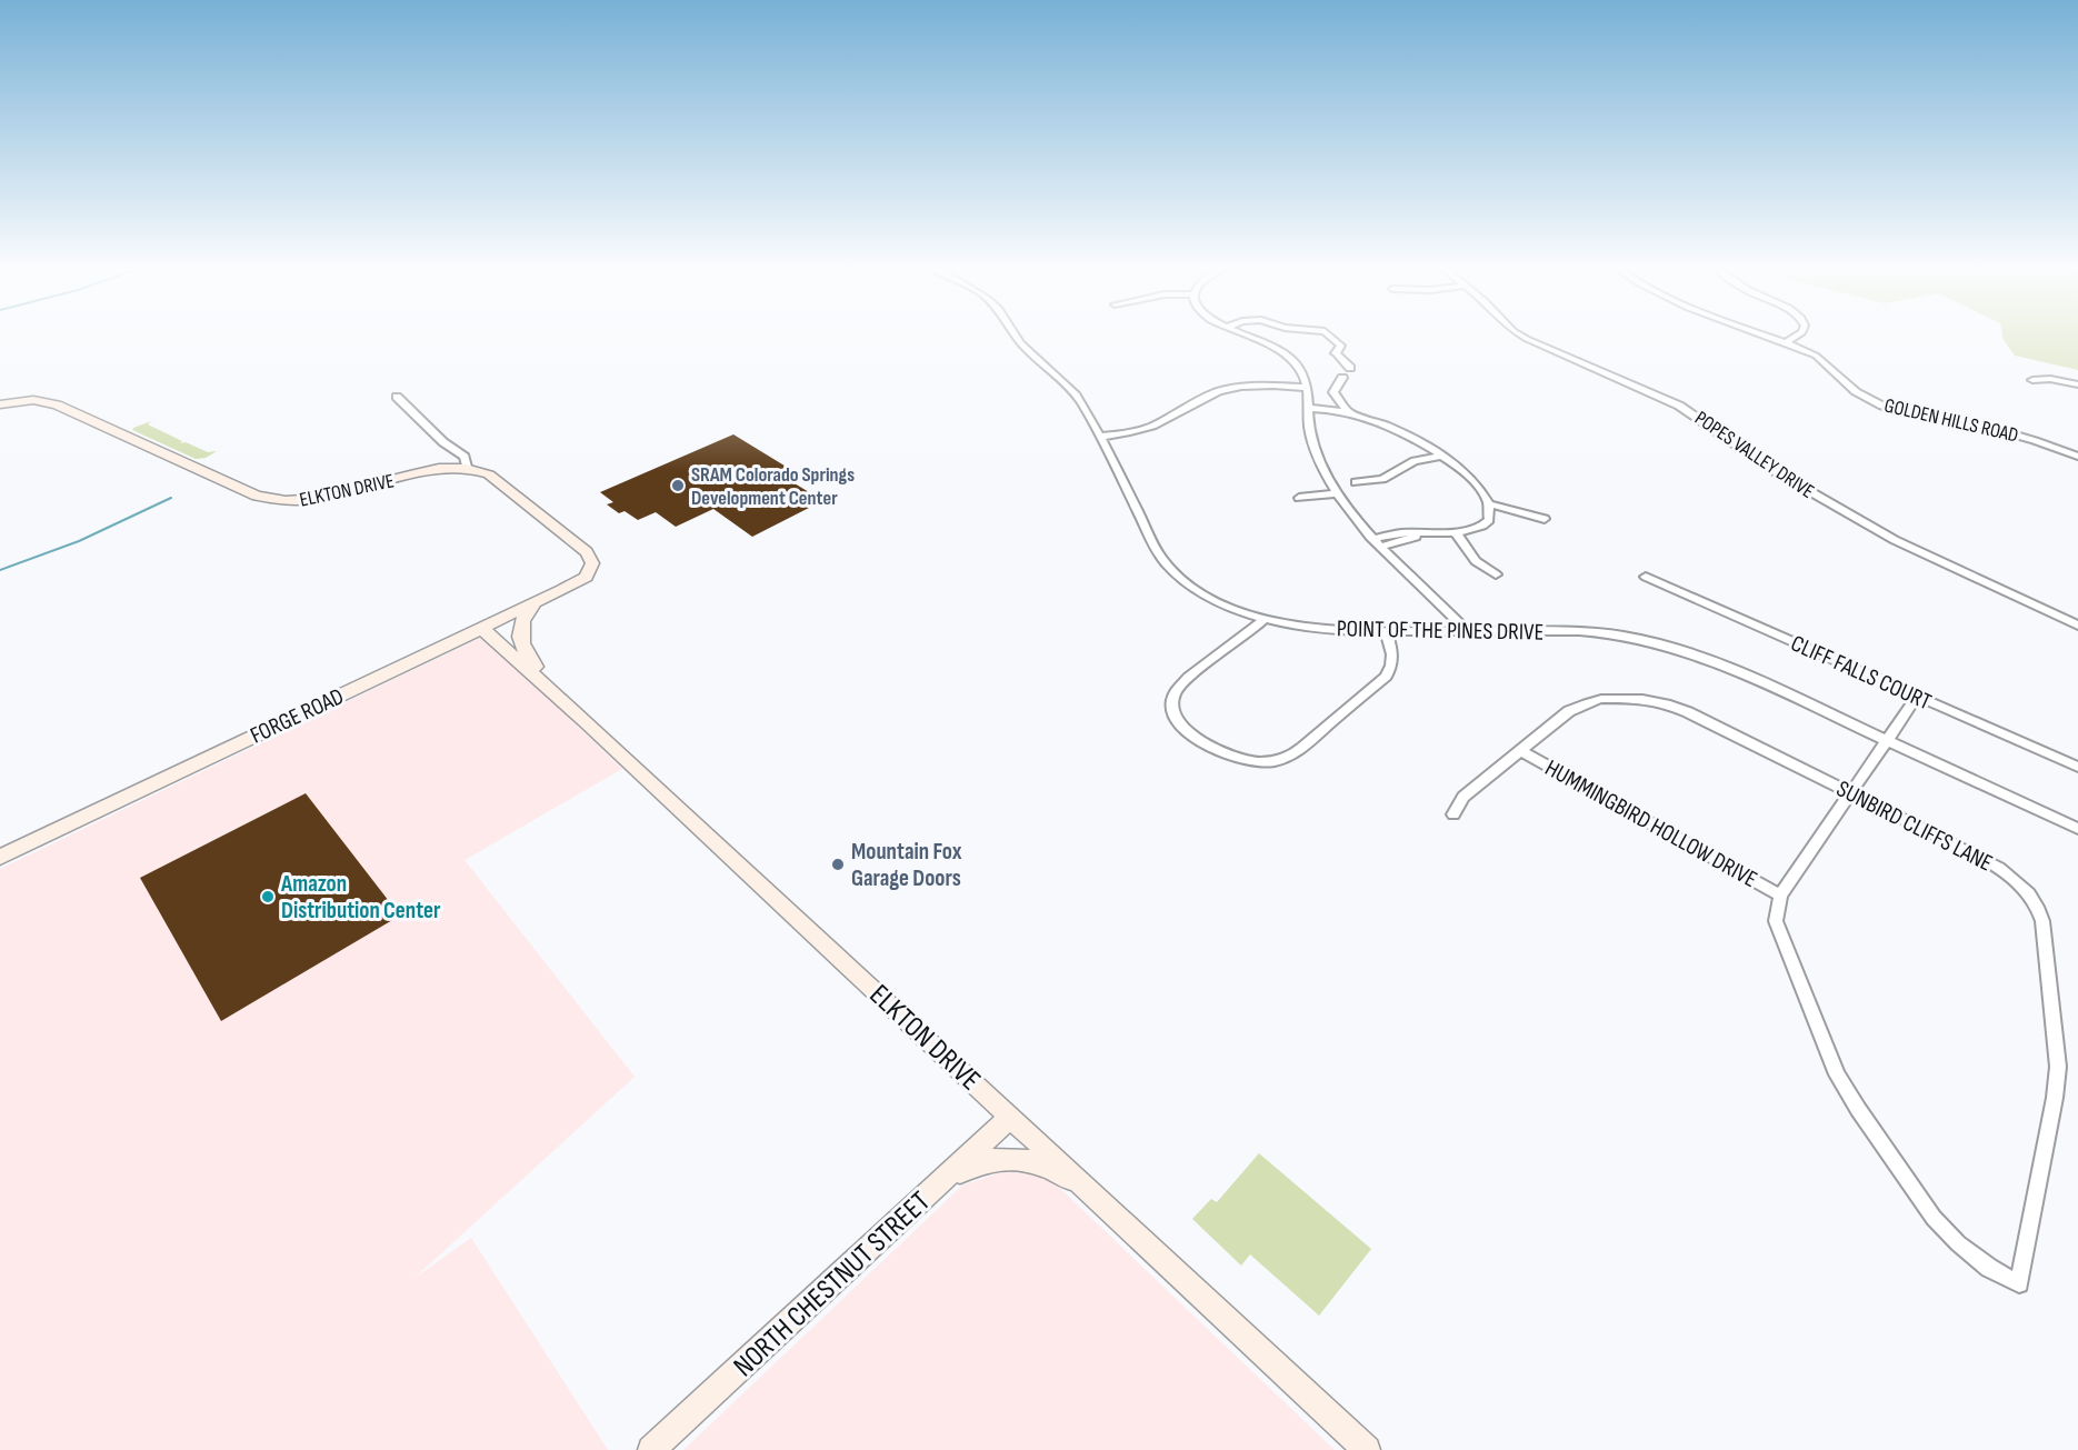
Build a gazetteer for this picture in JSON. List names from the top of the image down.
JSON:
{
  "streets": {
    "street": [
      "GOLDEN HILLS ROAD",
      "POPES VALLEY DRIVE",
      "ELKTON DRIVE",
      "POINT OF THE PINES DRIVE",
      "CLIFF FALLS COURT",
      "FORGE ROAD",
      "HUMMINGBIRD HOLLOW DRIVE",
      "SUNBIRD CLIFFS LANE",
      "NORTH CHESTNUT STREET"
    ]
  },
  "crossings": [
    ["ELKTON DRIVE", "FORGE ROAD"],
    ["ELKTON DRIVE", "NORTH CHESTNUT STREET"],
    ["HUMMINGBIRD HOLLOW DRIVE", "SUNBIRD CLIFFS LANE"]
  ],
  "places": ["SRAM Colorado Springs Development Center", "Mountain Fox Garage Doors", "Amazon Distribution Center"]
}
